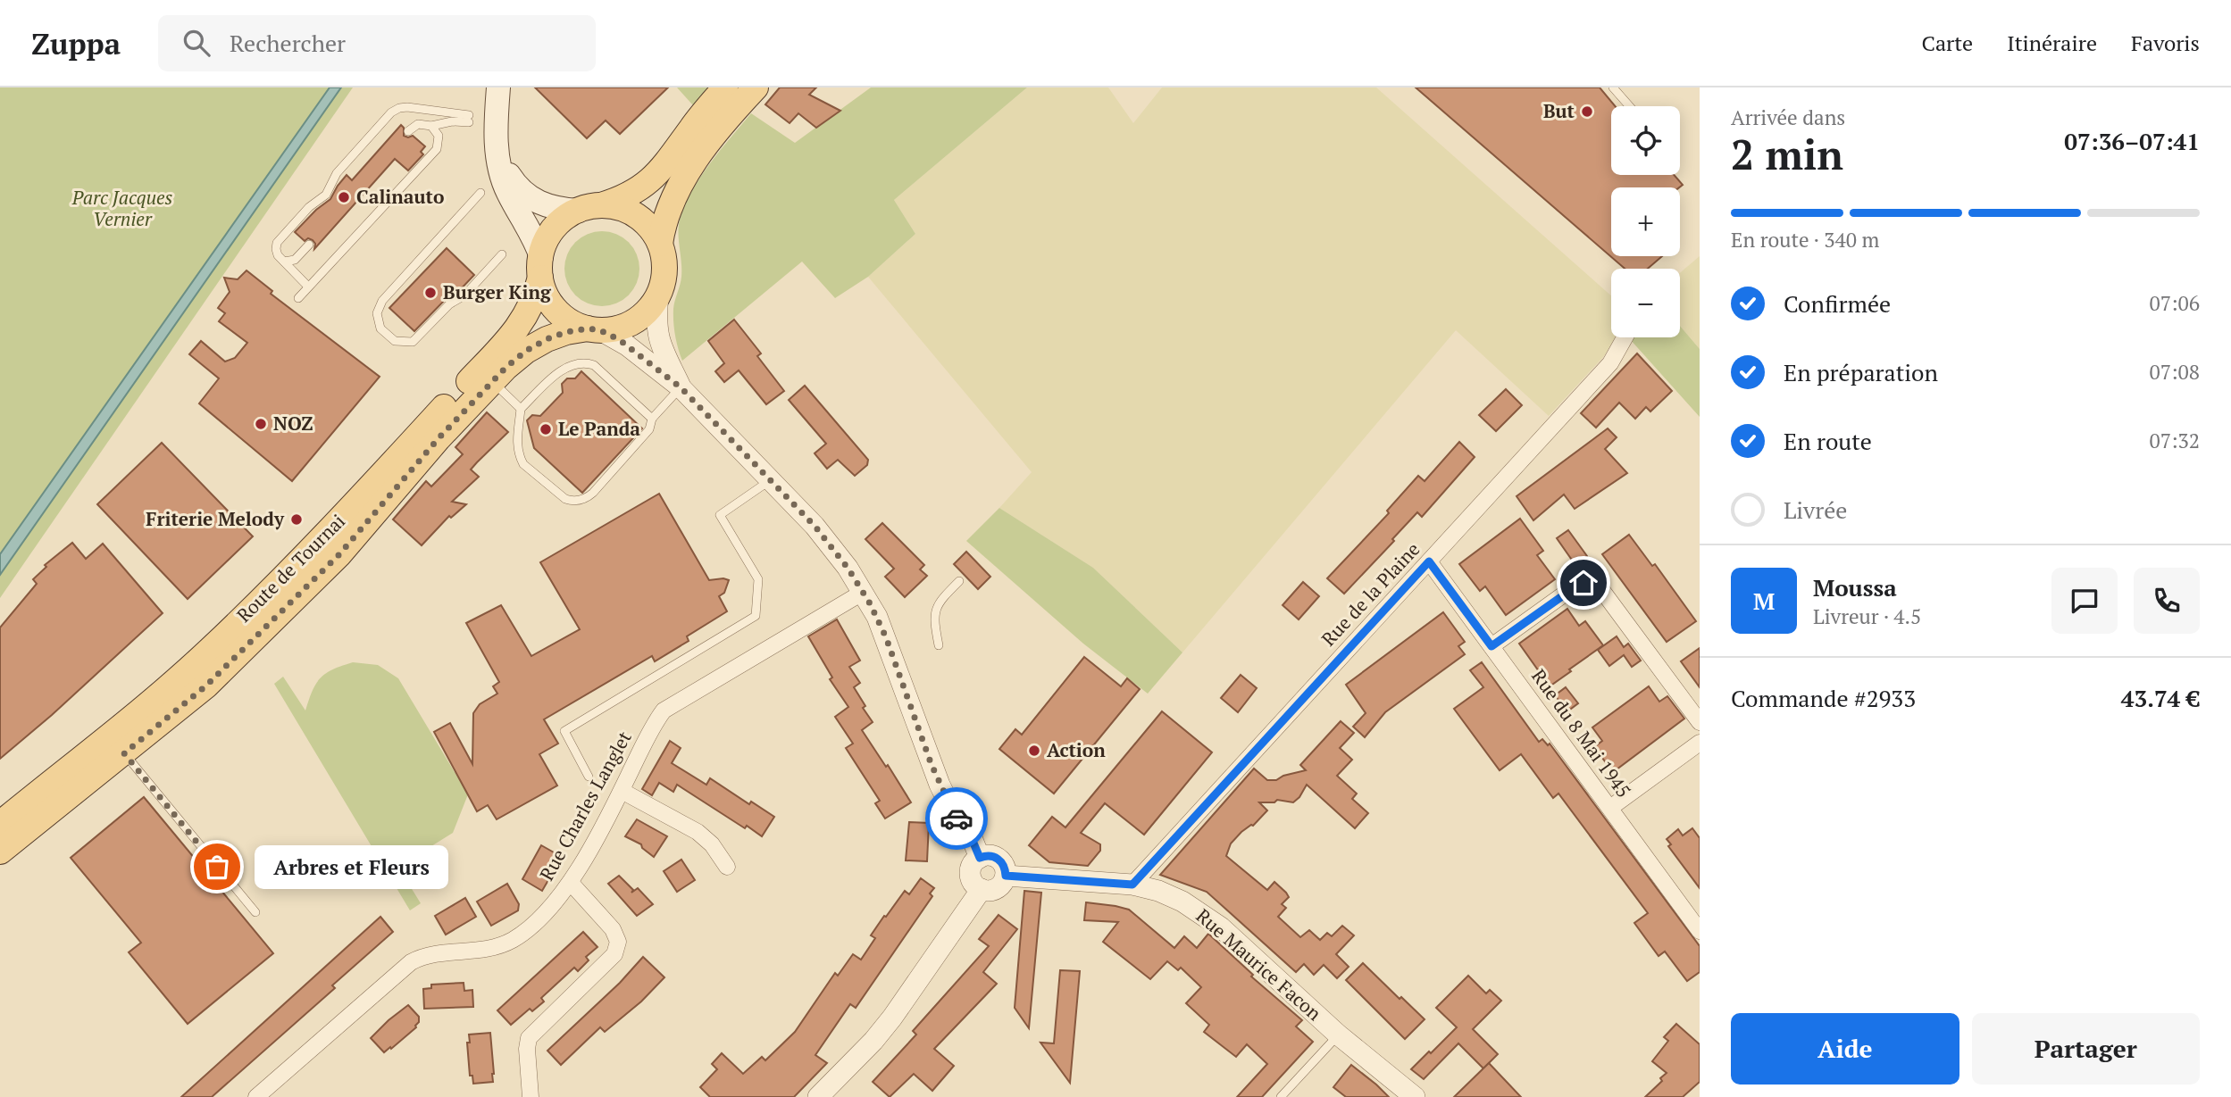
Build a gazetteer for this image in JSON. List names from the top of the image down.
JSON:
{
  "streets": {
    "main road": ["Route de Tournai"],
    "street": [
      "Rue de la Plaine",
      "Rue du 8 Mai 1945",
      "Rue Charles Langlet",
      "Rue Maurice Facon"
    ]
  },
  "crossings": [
    ["Rue de la Plaine", "Rue du 8 Mai 1945"],
    ["Rue de la Plaine", "Rue Maurice Facon"]
  ],
  "parks": ["Parc Jacques Vernier"],
  "places": [
    "But",
    "Calinauto",
    "Burger King",
    "NOZ",
    "Le Panda",
    "Friterie Melody",
    "Action",
    "Arbres et Fleurs"
  ],
  "page": {
    "header": "Zuppa",
    "search": "Rechercher",
    "nav": ["Carte", "Itinéraire", "Favoris"],
    "heading": ["2 min", "Arrivée dans", "07:36–07:41"],
    "panel": [
      "Moussa",
      "Livreur · 4.5",
      "Commande #2933",
      "43.74 €"
    ],
    "map_buttons": ["+", "−"],
    "bar": "En route · 340 m",
    "list": [
      ["Confirmée", "07:06"],
      ["En préparation", "07:08"],
      ["En route", "07:32"],
      "Livrée"
    ],
    "round": "M",
    "bubble": "Arbres et Fleurs",
    "buttons": ["Aide", "Partager"]
  }
}
